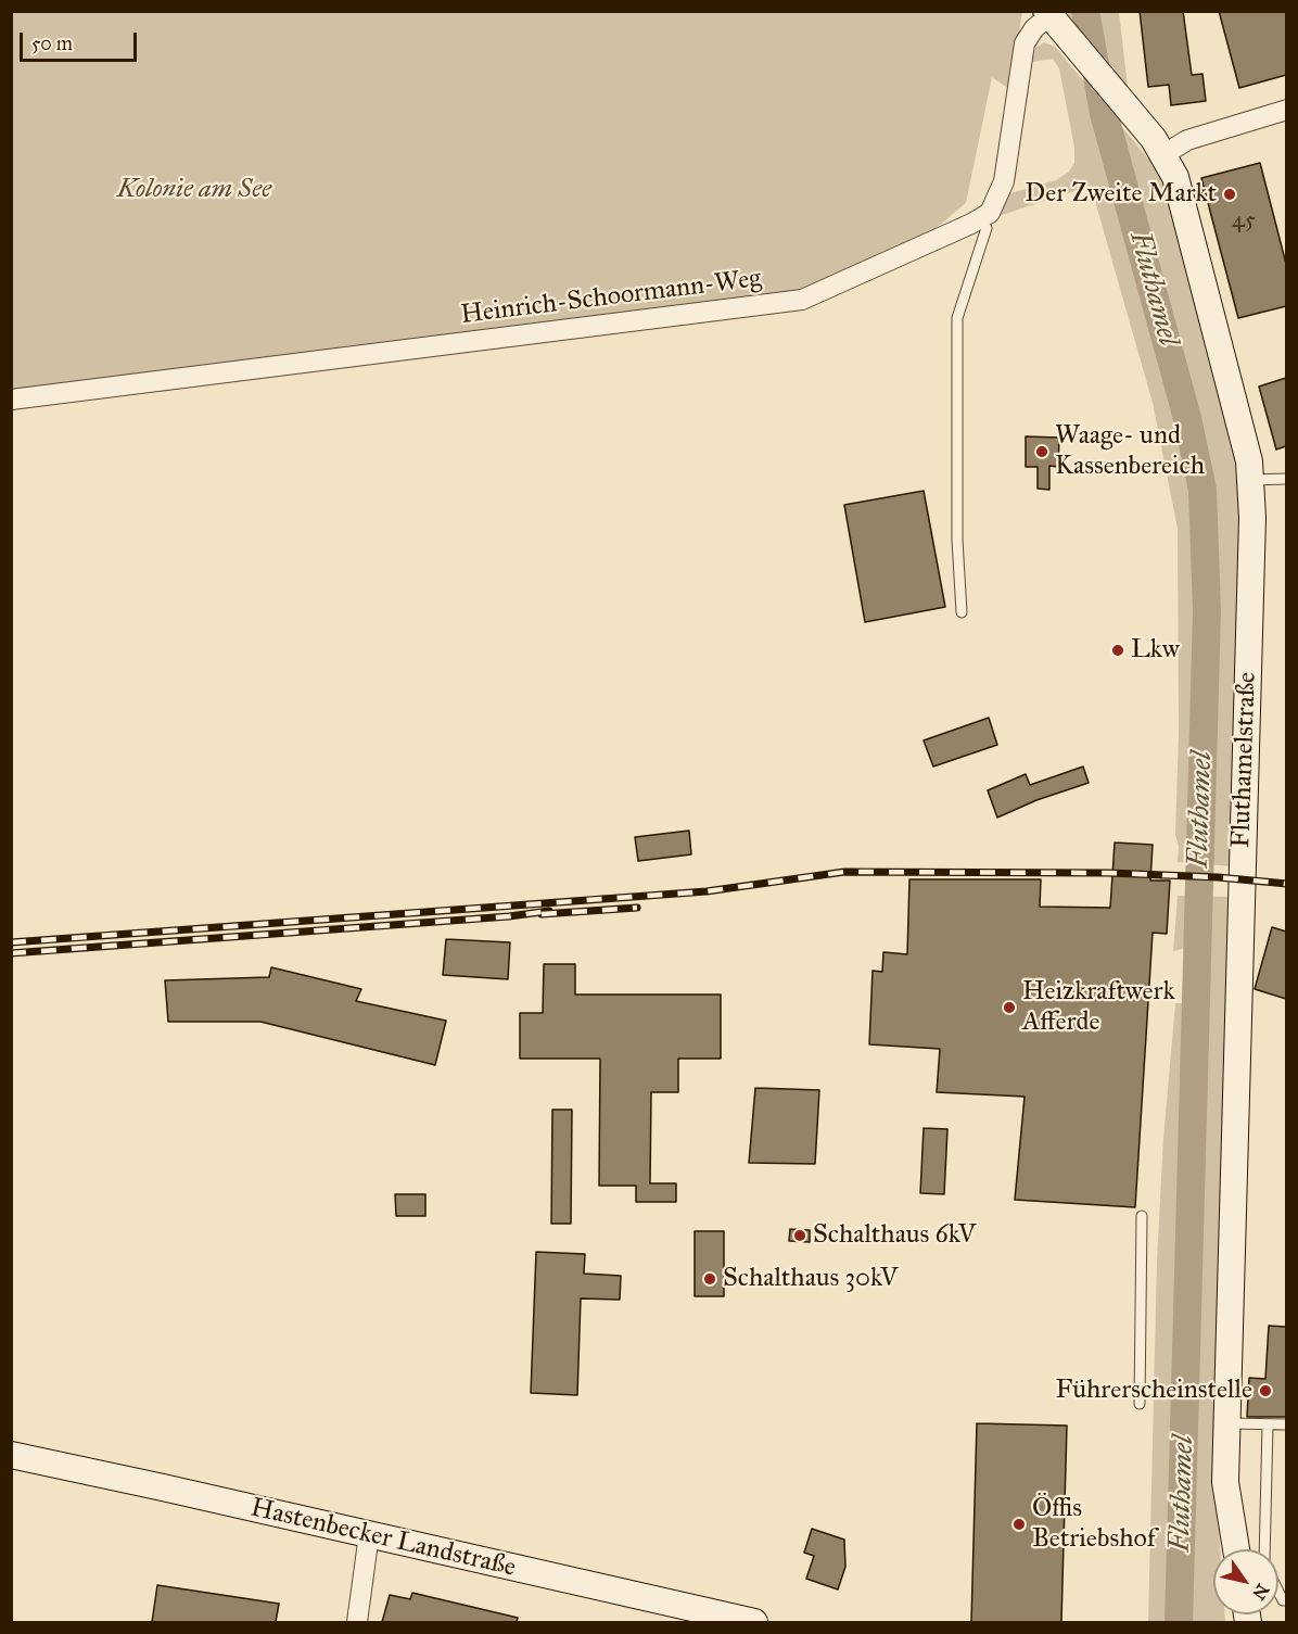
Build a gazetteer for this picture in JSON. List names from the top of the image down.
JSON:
{
  "streets": {
    "main road": ["Fluthamelstraße", "Hastenbecker Landstraße"],
    "street": ["Heinrich-Schoormann-Weg"]
  },
  "crossings": [
    ["Heinrich-Schoormann-Weg", "Fluthamelstraße"]
  ],
  "water": ["Fluthamel"],
  "parks": ["Kolonie am See"],
  "places": [
    "Der Zweite Markt",
    "Waage- und Kassenbereich",
    "Lkw",
    "Heizkraftwerk Afferde",
    "Schalthaus 6kV",
    "Schalthaus 30kV",
    "Führerscheinstelle",
    "Öffis Betriebshof"
  ],
  "house_numbers": ["45"],
  "scale_bar": "50 m",
  "north": "bottom right"
}
